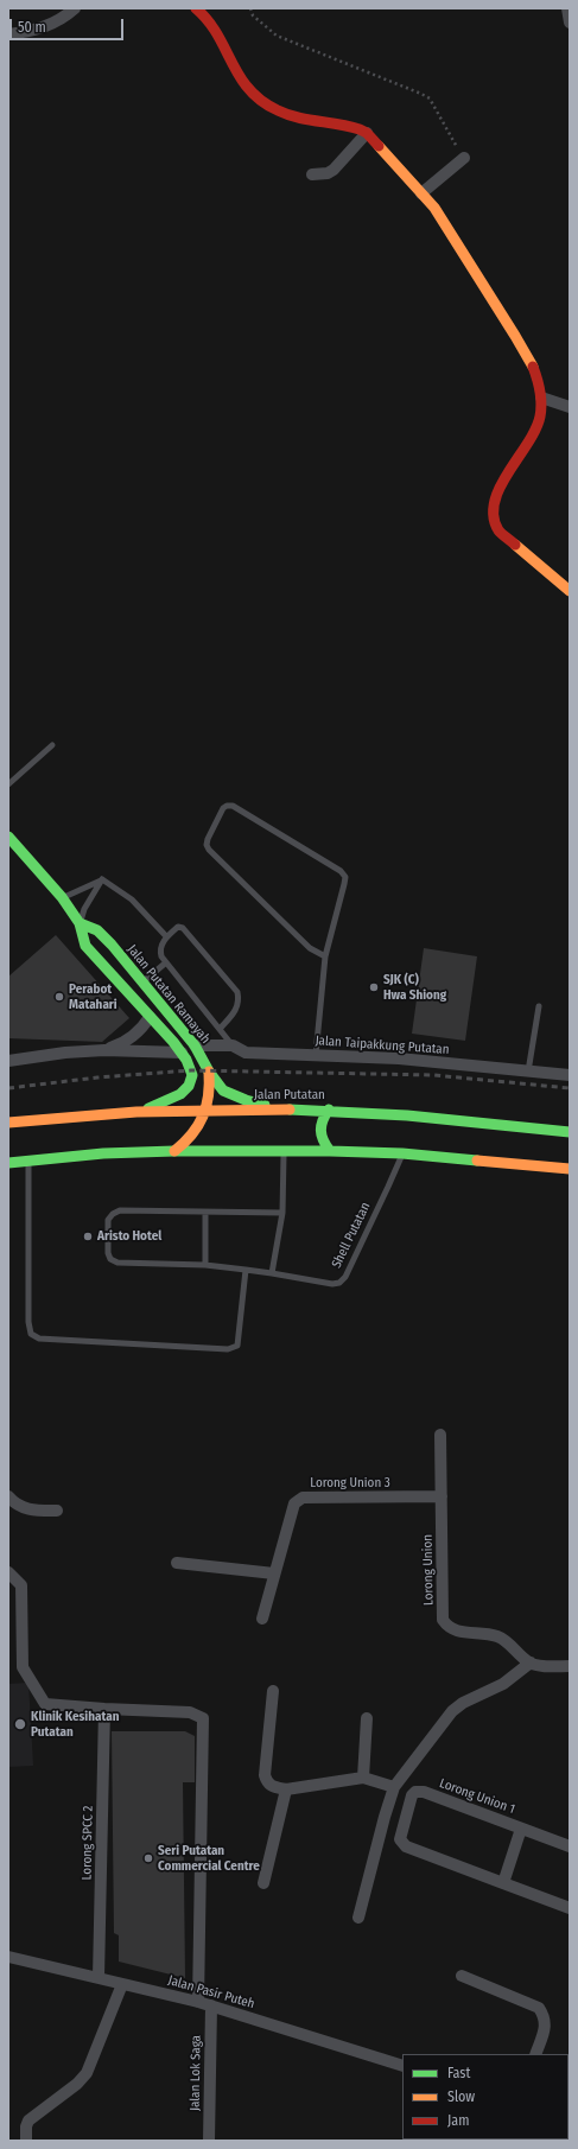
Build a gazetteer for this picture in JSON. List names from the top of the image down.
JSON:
{
  "streets": {
    "main road": ["Jalan Putatan Ramayah", "Jalan Putatan"],
    "street": [
      "Jalan Taipakkung Putatan",
      "Lorong Union 3",
      "Lorong Union",
      "Lorong Union 1",
      "Lorong SPCC 2",
      "Jalan Pasir Puteh",
      "Jalan Lok Saga"
    ],
    "lane": ["Shell Putatan"]
  },
  "crossings": [
    ["Jalan Putatan Ramayah", "Jalan Taipakkung Putatan"],
    ["Jalan Putatan Ramayah", "Jalan Putatan"],
    ["Lorong Union 3", "Lorong Union"],
    ["Lorong SPCC 2", "Jalan Pasir Puteh"],
    ["Jalan Pasir Puteh", "Jalan Lok Saga"]
  ],
  "places": [
    "SJK (C) Hwa Shiong",
    "Perabot Matahari",
    "Aristo Hotel",
    "Klinik Kesihatan Putatan",
    "Seri Putatan Commercial Centre"
  ],
  "legend": ["Fast", "Slow", "Jam"],
  "scale_bar": "50 m"
}
